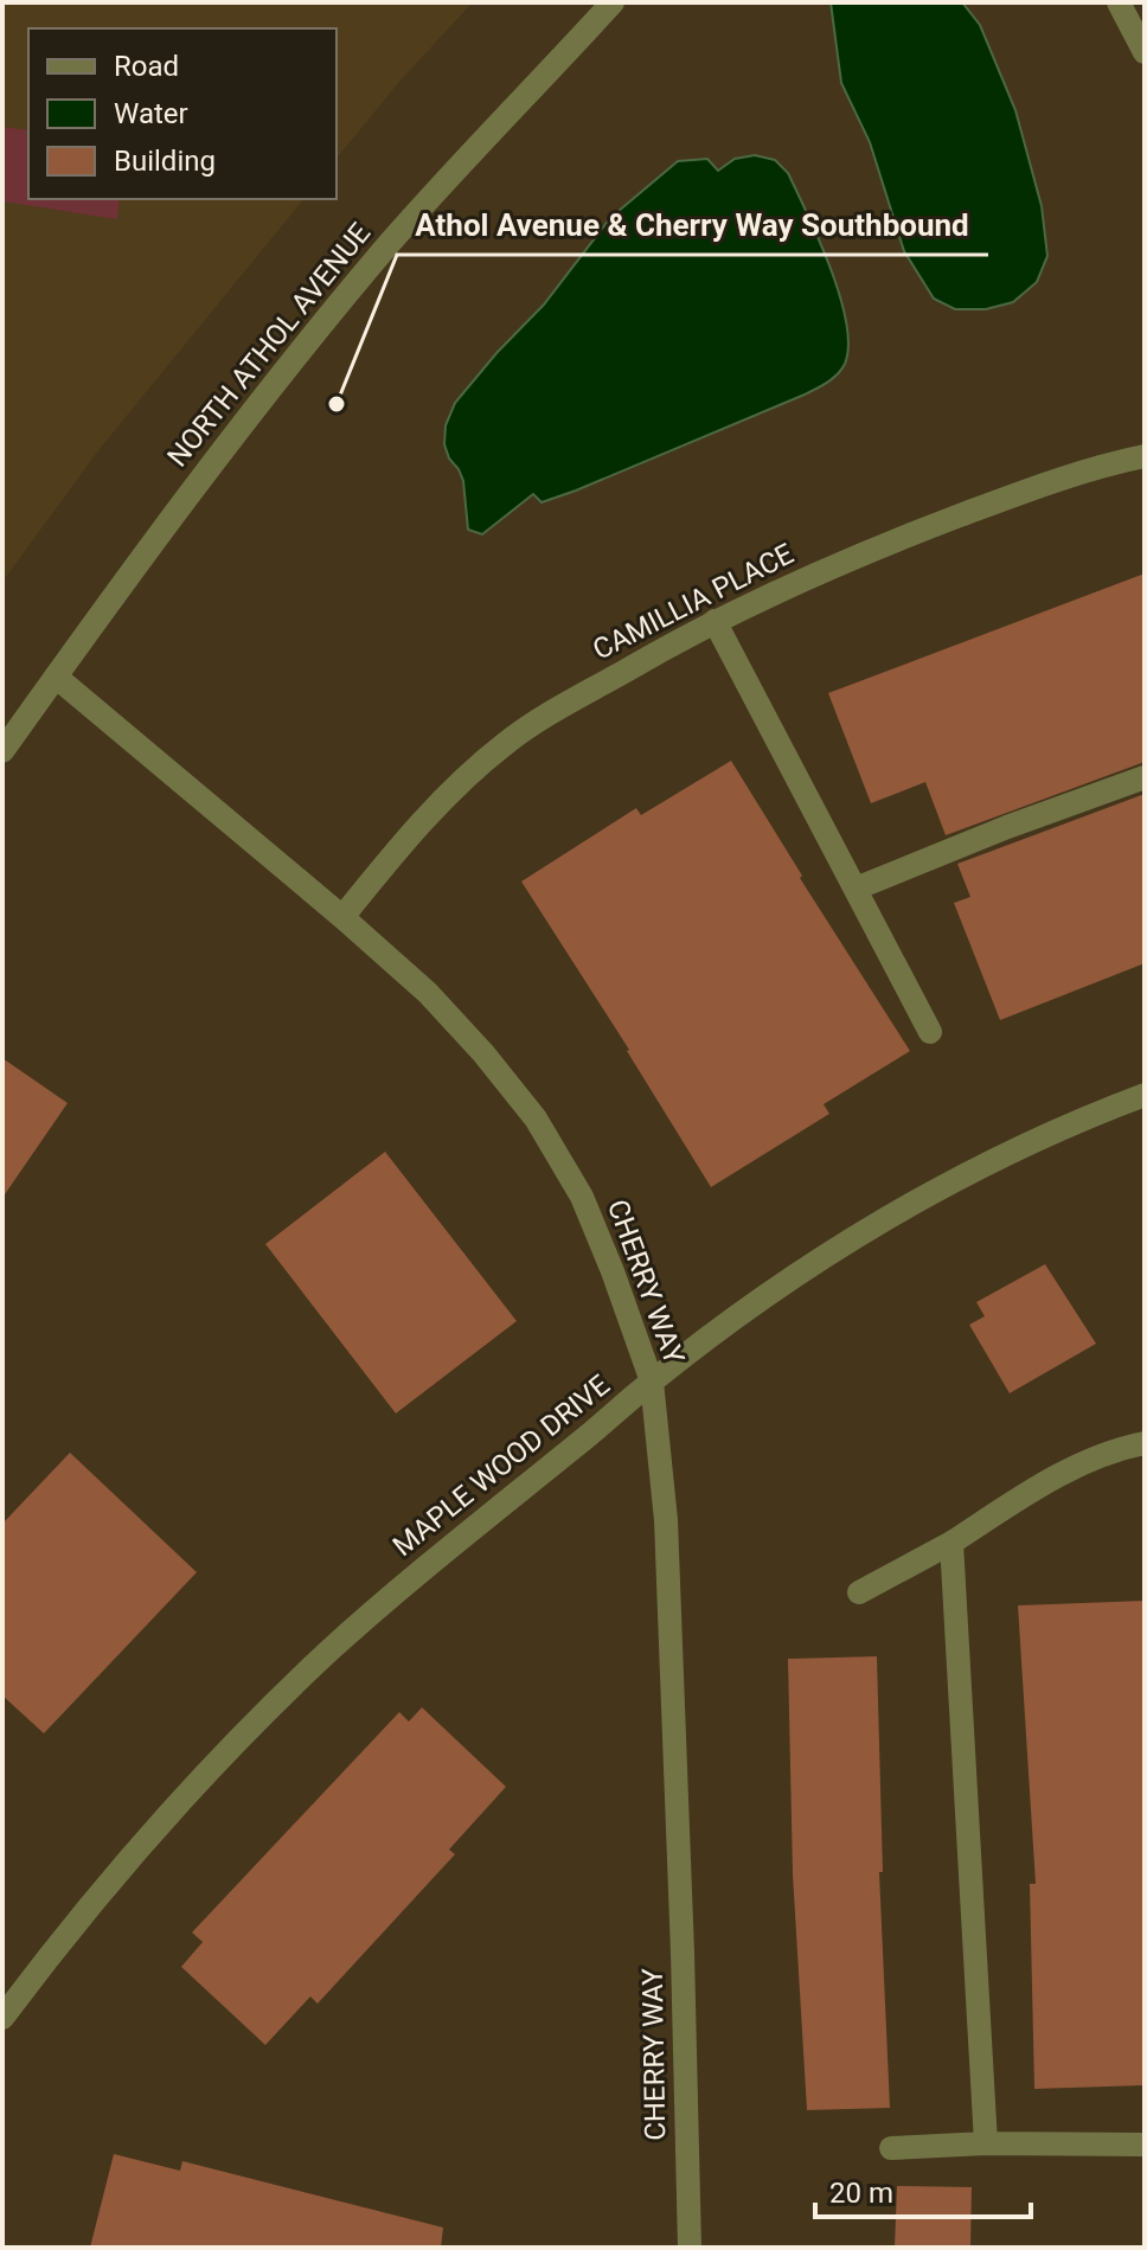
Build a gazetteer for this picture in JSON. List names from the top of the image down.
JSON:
{
  "streets": {
    "street": [
      "NORTH ATHOL AVENUE",
      "CAMILLIA PLACE",
      "CHERRY WAY",
      "MAPLE WOOD DRIVE"
    ]
  },
  "crossings": [
    ["NORTH ATHOL AVENUE", "CHERRY WAY"],
    ["CAMILLIA PLACE", "CHERRY WAY"],
    ["CHERRY WAY", "MAPLE WOOD DRIVE"]
  ],
  "places": ["Athol Avenue & Cherry Way Southbound"],
  "legend": ["Road", "Water", "Building"],
  "scale_bar": "20 m"
}
